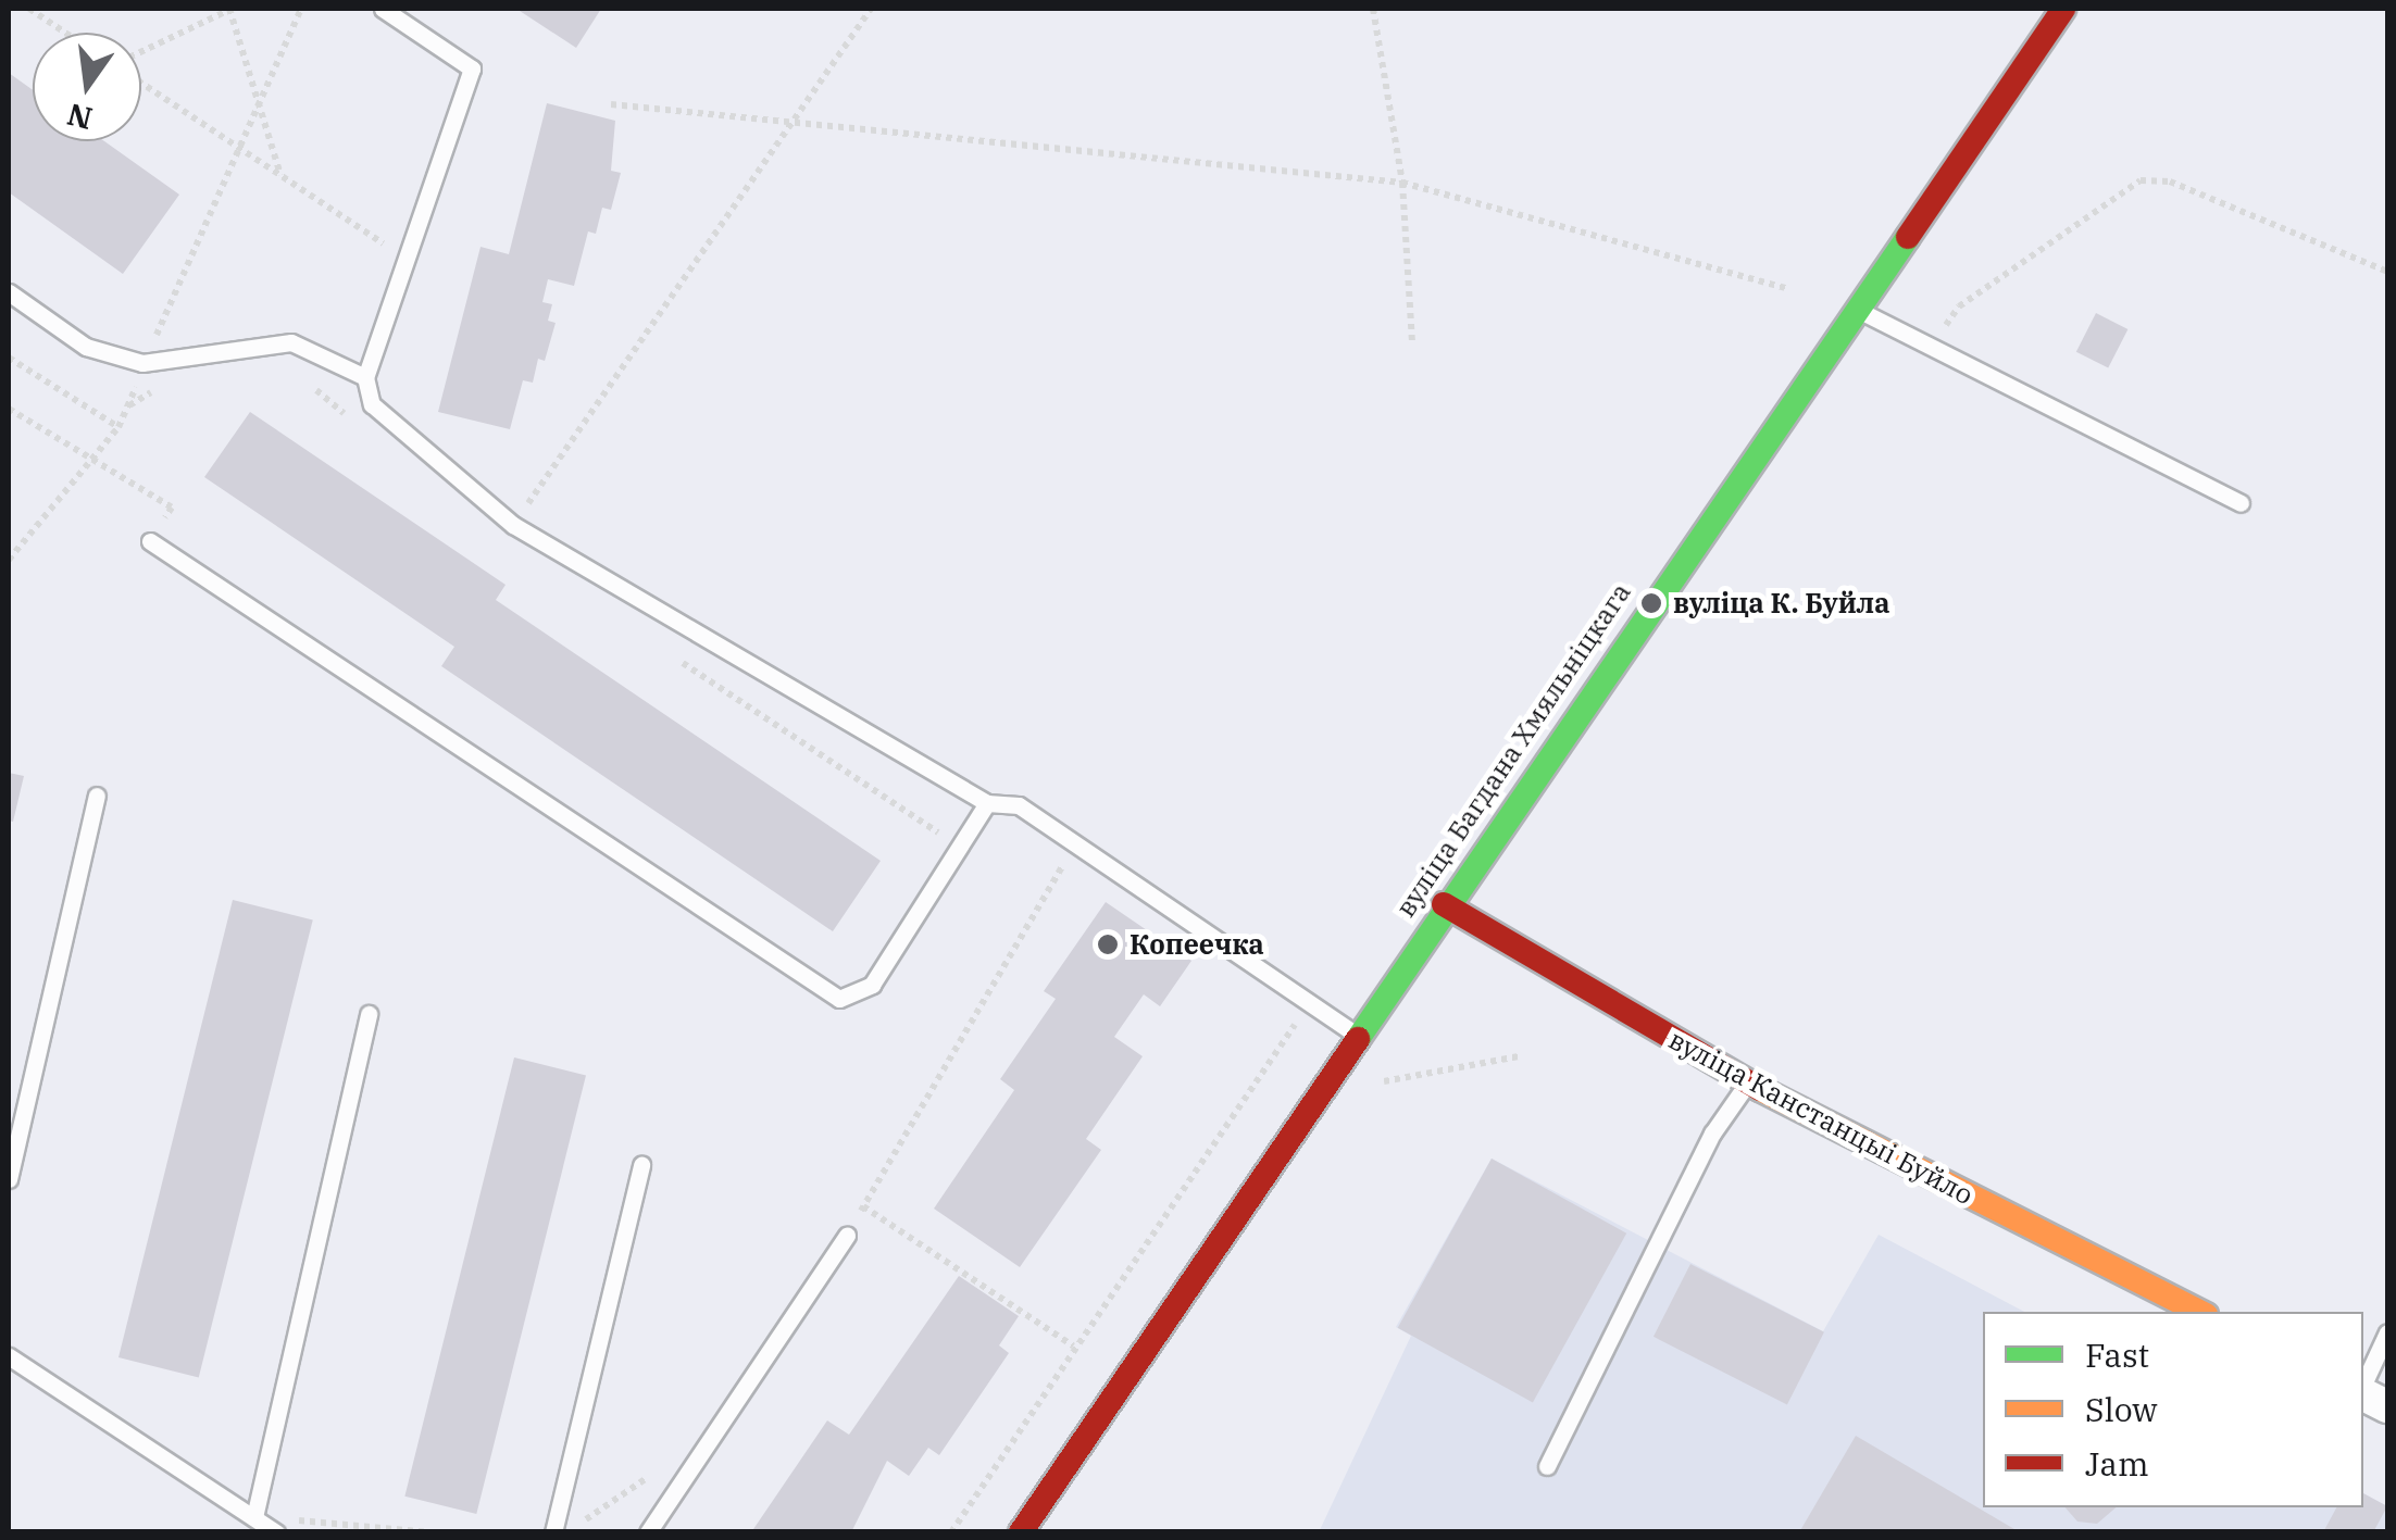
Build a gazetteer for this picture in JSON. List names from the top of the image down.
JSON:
{
  "streets": {
    "street": ["вуліца Багдана Хмяльніцкага", "вуліца Канстанцыі Буйло"]
  },
  "crossings": [
    ["вуліца Багдана Хмяльніцкага", "вуліца Канстанцыі Буйло"]
  ],
  "places": ["вуліца К. Буйла", "Копеечка"],
  "legend": ["Fast", "Slow", "Jam"],
  "north": "bottom"
}
